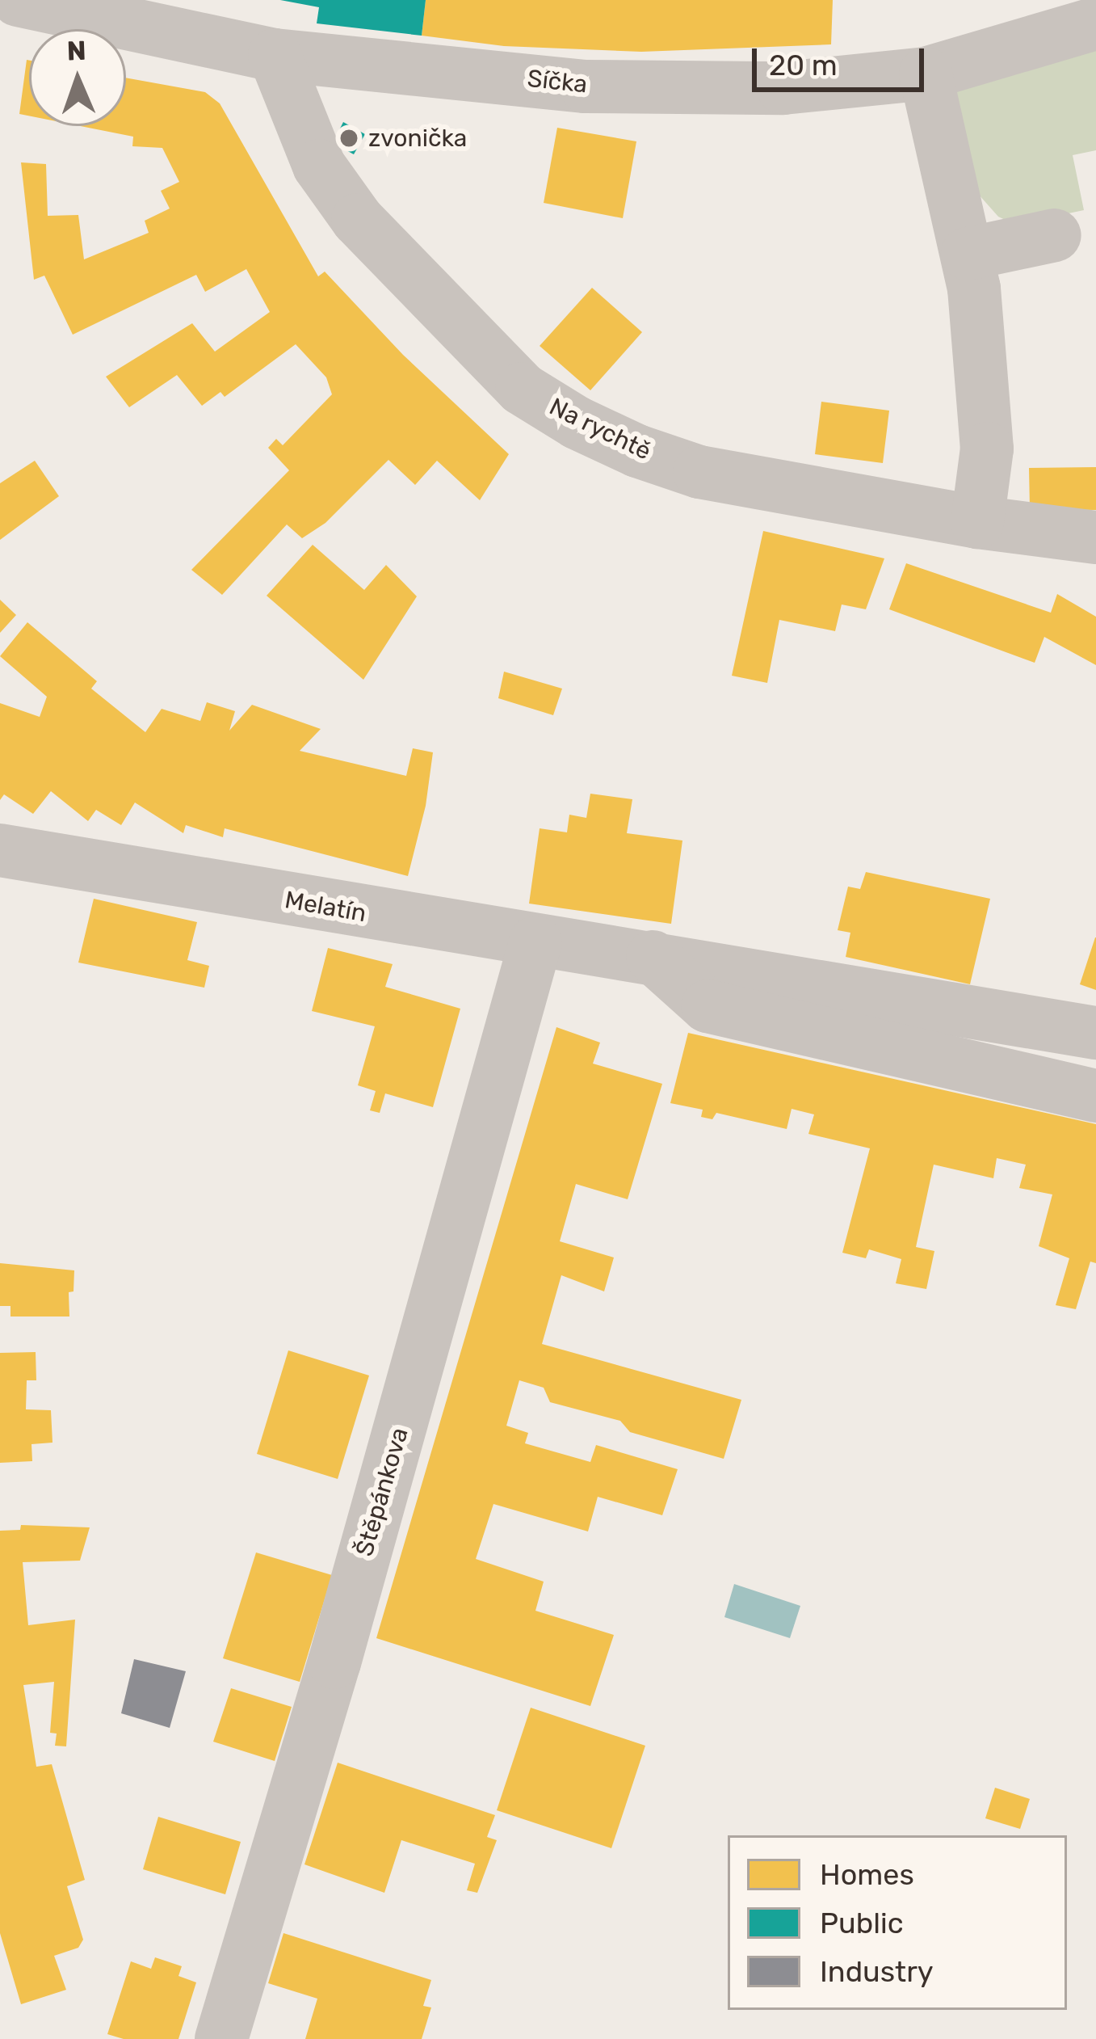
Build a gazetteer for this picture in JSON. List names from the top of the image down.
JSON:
{
  "streets": {
    "street": [
      "Síčka",
      "Na rychtě",
      "Melatín",
      "Štěpánkova"
    ]
  },
  "crossings": [
    ["Síčka", "Na rychtě"],
    ["Melatín", "Štěpánkova"]
  ],
  "places": ["zvonička"],
  "legend": ["Homes", "Public", "Industry"],
  "scale_bar": "20 m",
  "north": "top"
}
